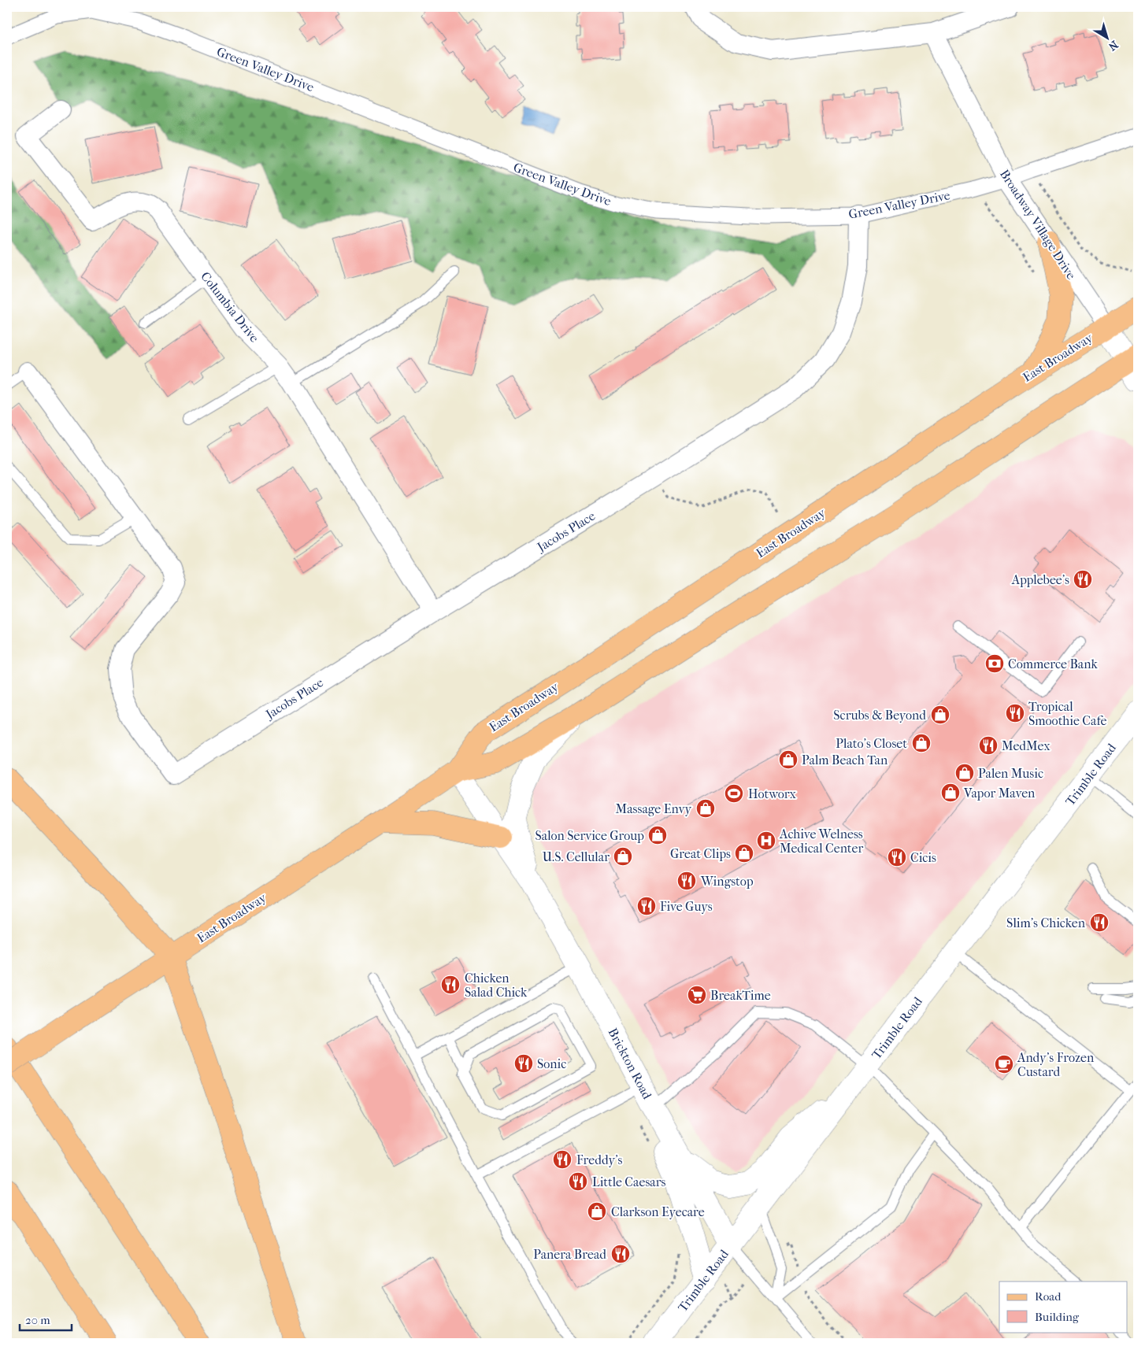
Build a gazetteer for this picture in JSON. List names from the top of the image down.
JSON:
{
  "streets": {
    "main road": ["East Broadway"],
    "street": [
      "Green Valley Drive",
      "Broadway Village Drive",
      "Columbia Drive",
      "Jacobs Place",
      "Trimble Road",
      "Brickton Road"
    ]
  },
  "crossings": [
    ["Green Valley Drive", "Broadway Village Drive"],
    ["Green Valley Drive", "Jacobs Place"],
    ["Broadway Village Drive", "East Broadway"],
    ["Columbia Drive", "Jacobs Place"],
    ["East Broadway", "Brickton Road"],
    ["Trimble Road", "Brickton Road"]
  ],
  "places": {
    "restaurant": [
      "Applebee's",
      "Tropical Smoothie Cafe",
      "MedMex",
      "Cicis",
      "Wingstop",
      "Five Guys",
      "Slim's Chicken",
      "Chicken Salad Chick",
      "Sonic",
      "Freddy's",
      "Little Caesars",
      "Panera Bread"
    ],
    "bank": ["Commerce Bank"],
    "shop": [
      "Scrubs & Beyond",
      "Plato's Closet",
      "Palm Beach Tan",
      "Palen Music",
      "Vapor Maven",
      "Massage Envy",
      "Salon Service Group",
      "Great Clips",
      "U.S. Cellular",
      "Clarkson Eyecare"
    ],
    "sports": ["Hotworx"],
    "hospital": ["Achive Welness Medical Center"],
    "supermarket": ["BreakTime"],
    "cafe": ["Andy's Frozen Custard"]
  },
  "legend": ["Road", "Building"],
  "scale_bar": "20 m",
  "north": "bottom right"
}
